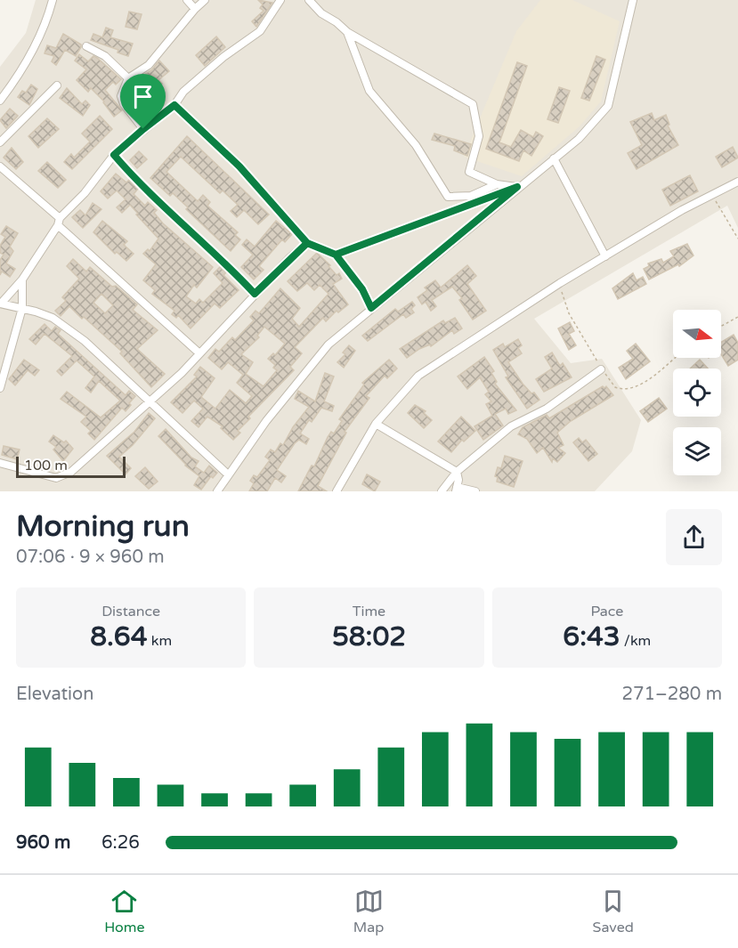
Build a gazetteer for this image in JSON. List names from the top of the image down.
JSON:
{
  "scale_bar": "100 m",
  "north": "right",
  "page": {
    "scale": "100 m",
    "heading": ["Morning run", "07:06 · 9 × 960 m"],
    "stats": [
      ["Distance", "8.64 km"],
      ["Time", "58:02"],
      ["Pace", "6:43 /km"]
    ],
    "chart": ["Elevation", "271–280 m"],
    "list": [
      {
        "name": "960 m",
        "note": "6:26"
      }
    ],
    "tabs": ["Home", "Map", "Saved"]
  }
}
